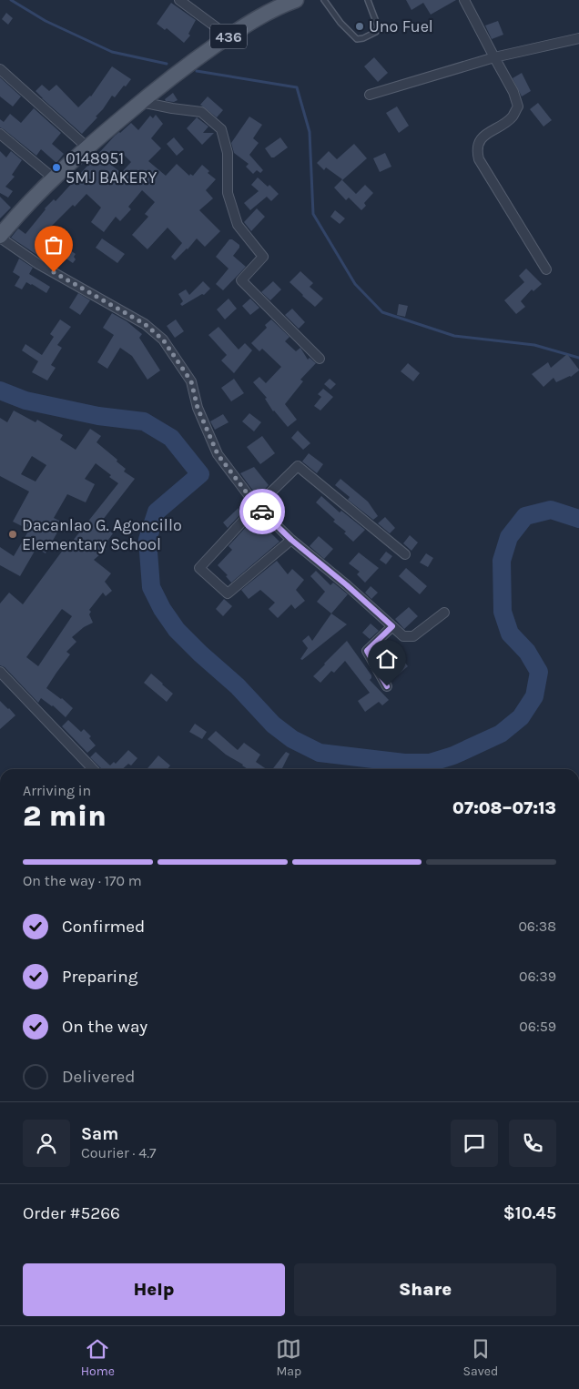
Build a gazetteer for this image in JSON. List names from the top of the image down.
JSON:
{
  "streets": {
    "main road": ["436"]
  },
  "places": ["Uno Fuel", "0148951 5MJ BAKERY", "Dacanlao G. Agoncillo Elementary School"],
  "page": {
    "heading": ["2 min", "Arriving in", "07:08–07:13"],
    "panel": [
      "Sam",
      "Courier · 4.7",
      "Order #5266",
      "$10.45"
    ],
    "bar": "On the way · 170 m",
    "list": [
      ["Confirmed", "06:38"],
      ["Preparing", "06:39"],
      ["On the way", "06:59"],
      "Delivered"
    ],
    "buttons": ["Help", "Share"],
    "tabs": ["Home", "Map", "Saved"]
  }
}
